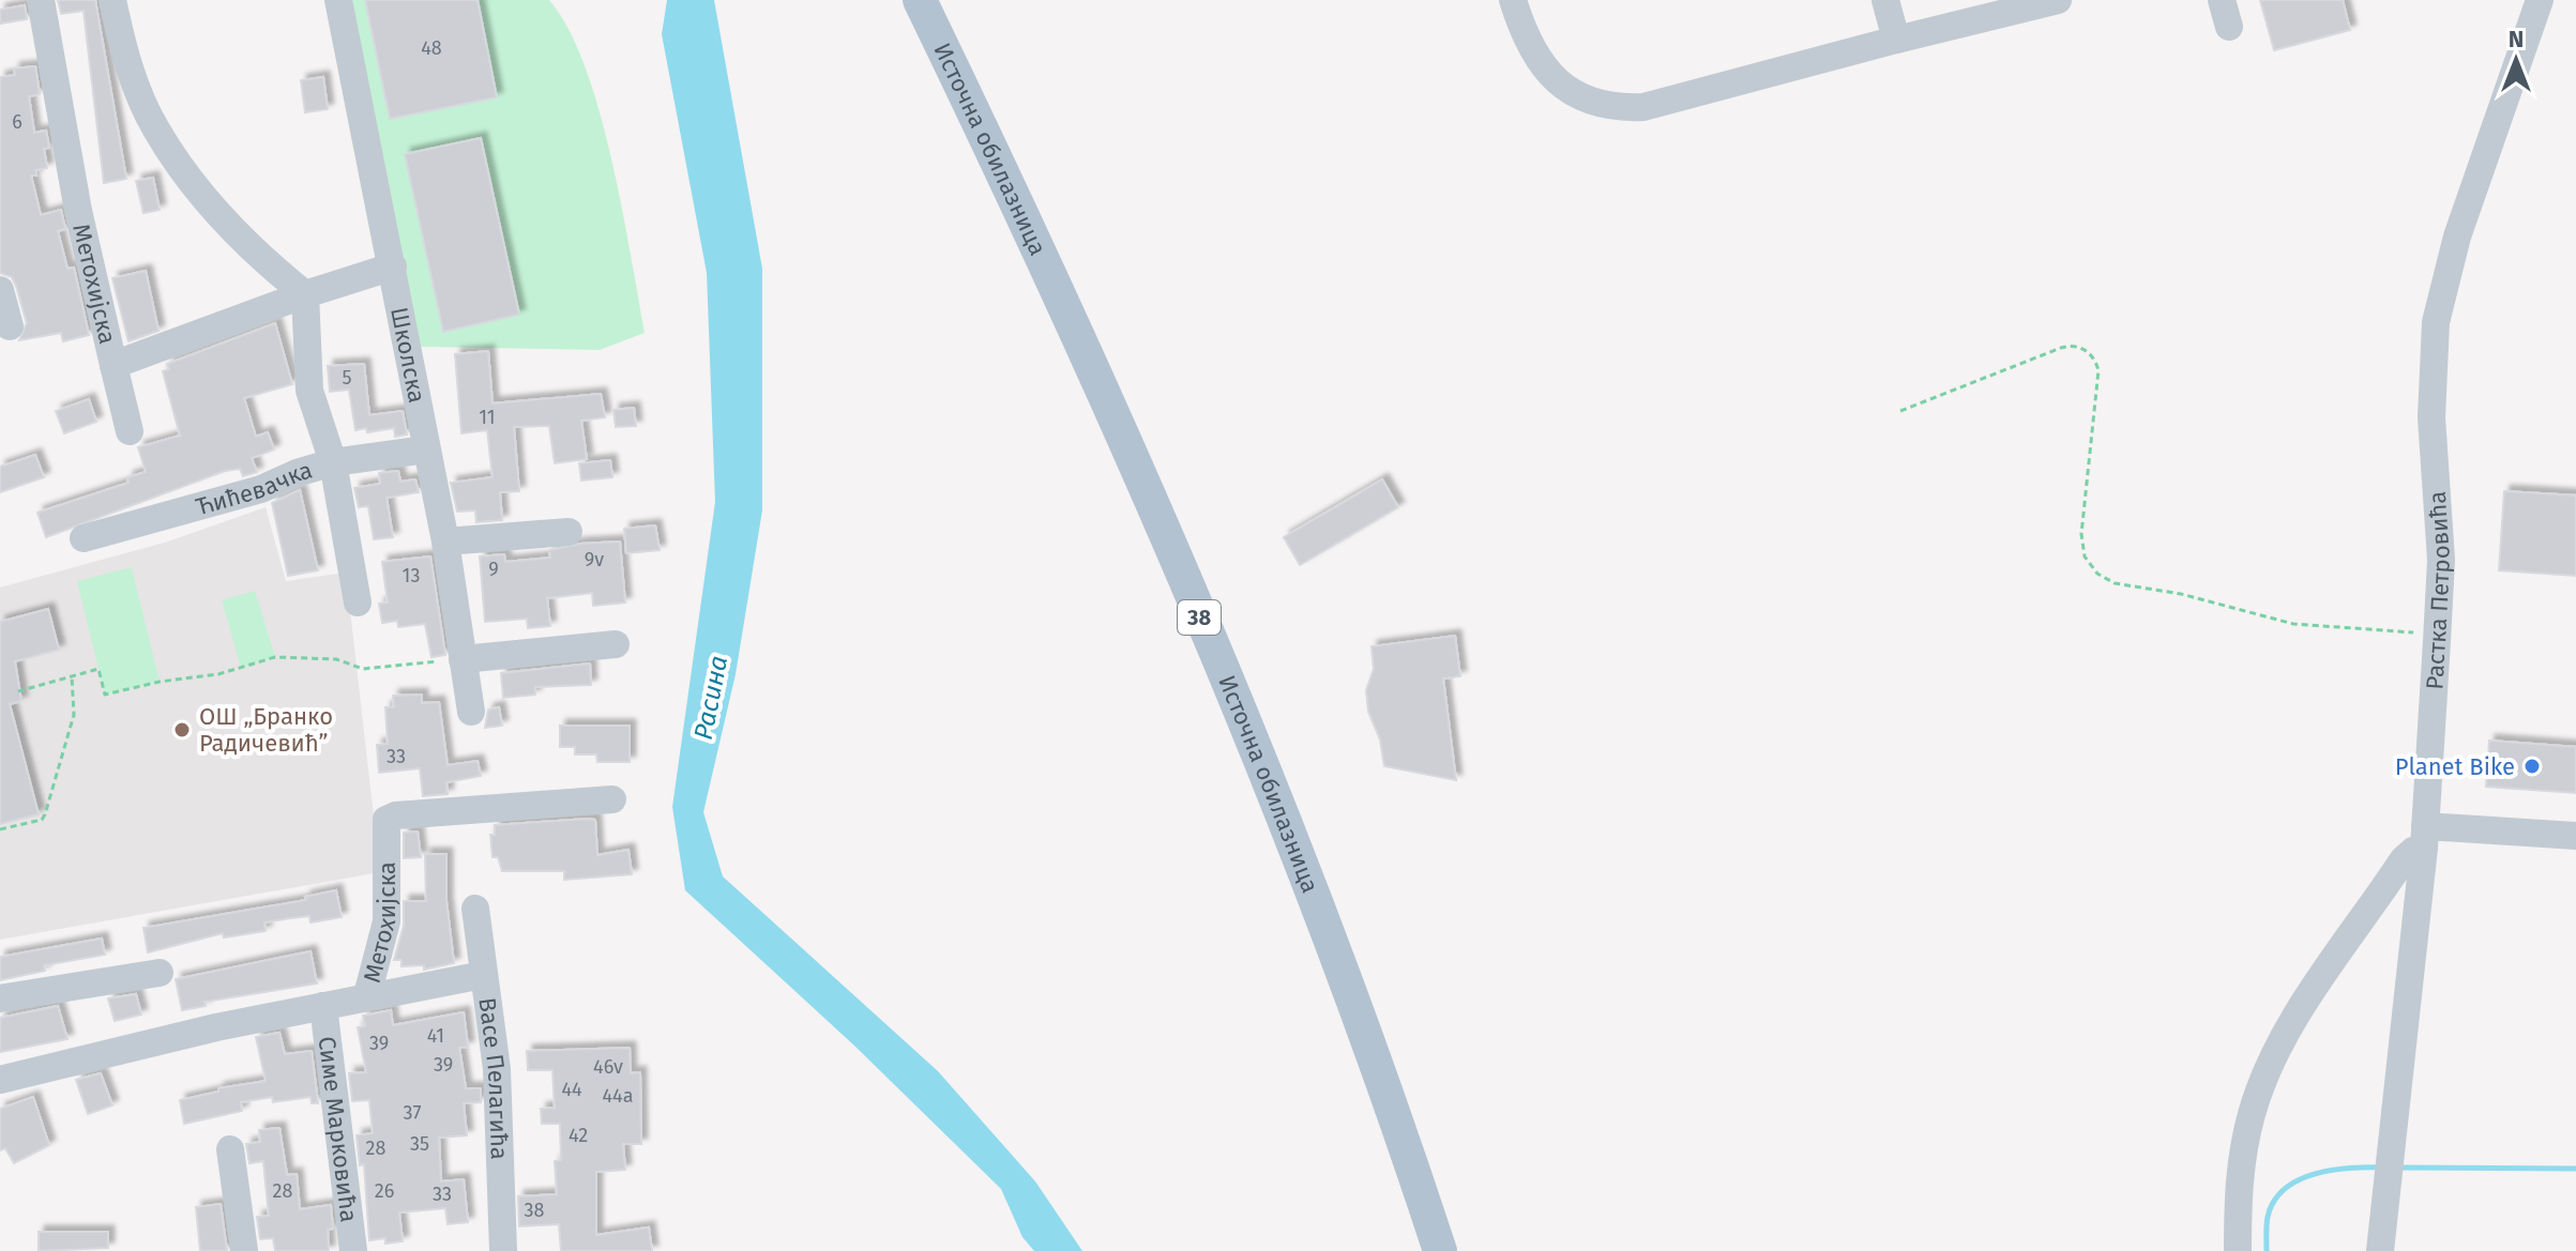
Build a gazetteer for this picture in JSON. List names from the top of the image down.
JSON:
{
  "streets": {
    "main road": ["Источна обилазница", "38"],
    "street": [
      "Метохијска",
      "Школска",
      "Ћићевачка",
      "Растка Петровића",
      "Васе Пелагића",
      "Симе Марковића"
    ]
  },
  "crossings": [
    ["Метохијска", "Школска"],
    ["Метохијска", "Васе Пелагића"],
    ["Метохијска", "Симе Марковића"],
    ["Школска", "Ћићевачка"]
  ],
  "water": ["Расина"],
  "places": ["ОШ „Бранко Радичевић”", "Planet Bike"],
  "house_numbers": [
    "48",
    "6",
    "5",
    "11",
    "9v",
    "9",
    "13",
    "33",
    "41",
    "39",
    "39",
    "46v",
    "44",
    "44a",
    "37",
    "42",
    "35",
    "28",
    "28",
    "26",
    "33",
    "38"
  ],
  "north": "top"
}
